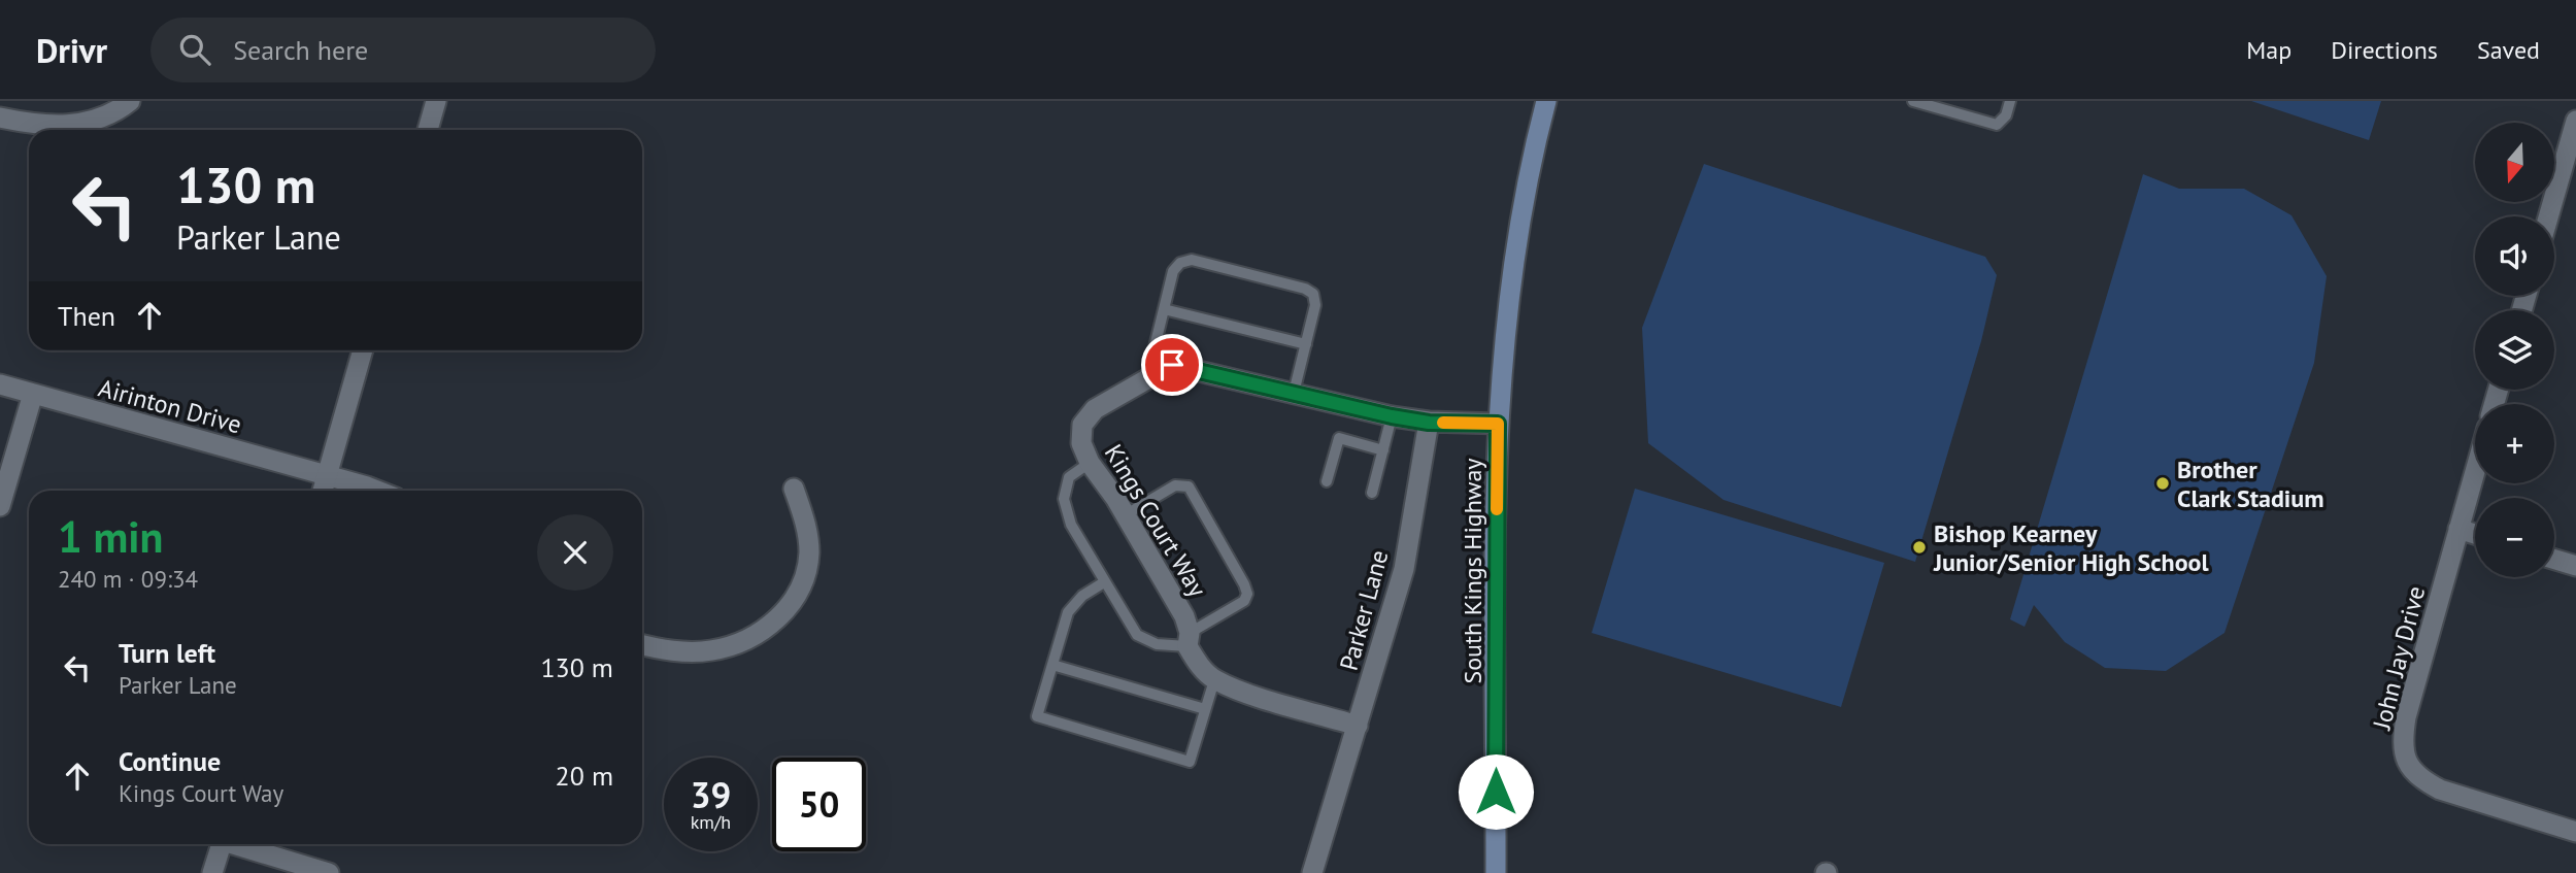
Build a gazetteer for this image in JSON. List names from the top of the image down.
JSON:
{
  "streets": {
    "main road": ["South Kings Highway"],
    "street": [
      "Airinton Drive",
      "Kings Court Way",
      "Parker Lane",
      "John Jay Drive"
    ]
  },
  "crossings": [
    ["Kings Court Way", "Parker Lane"]
  ],
  "places": ["Brother Clark Stadium", "Bishop Kearney Junior/Senior High School"],
  "north": "bottom",
  "page": {
    "header": "Drivr",
    "search": "Search here",
    "nav": ["Map", "Directions", "Saved"],
    "map_buttons": ["+", "−"],
    "turn": ["130 m", "Parker Lane"],
    "then": "Then",
    "heading": ["1 min", "240 m · 09:34"],
    "list": [
      {
        "name": "Turn left",
        "note": "Parker Lane",
        "value": "130 m"
      },
      {
        "name": "Continue",
        "note": "Kings Court Way",
        "value": "20 m"
      }
    ],
    "speed": "39 km/h",
    "limit": "50"
  }
}
